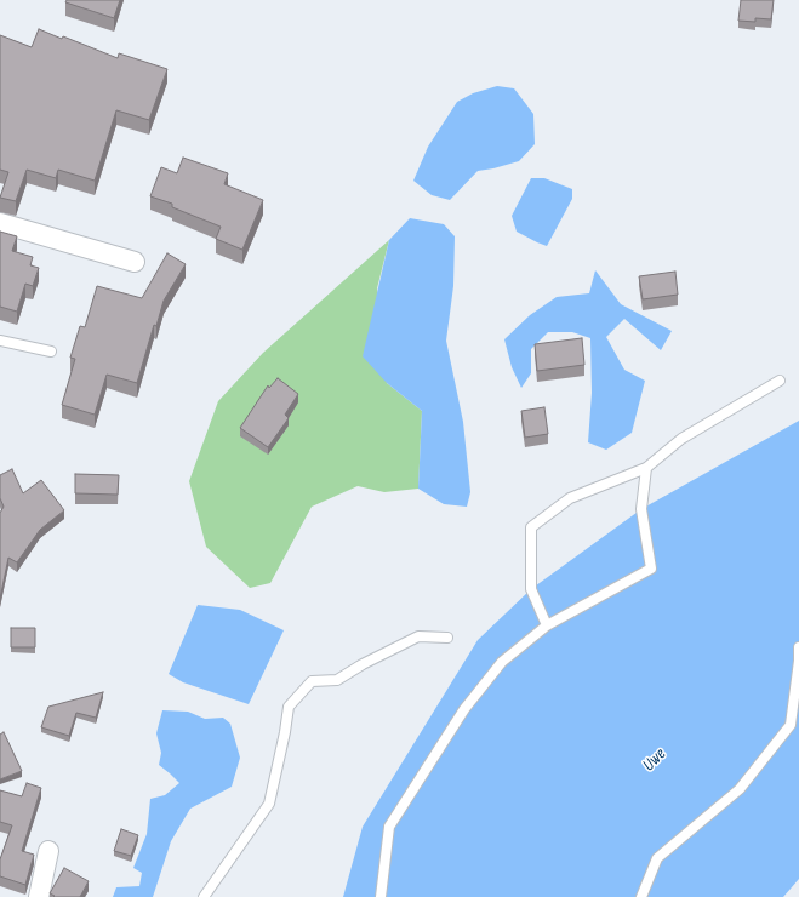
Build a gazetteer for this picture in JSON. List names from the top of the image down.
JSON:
{
  "water": ["Uwe"]
}
